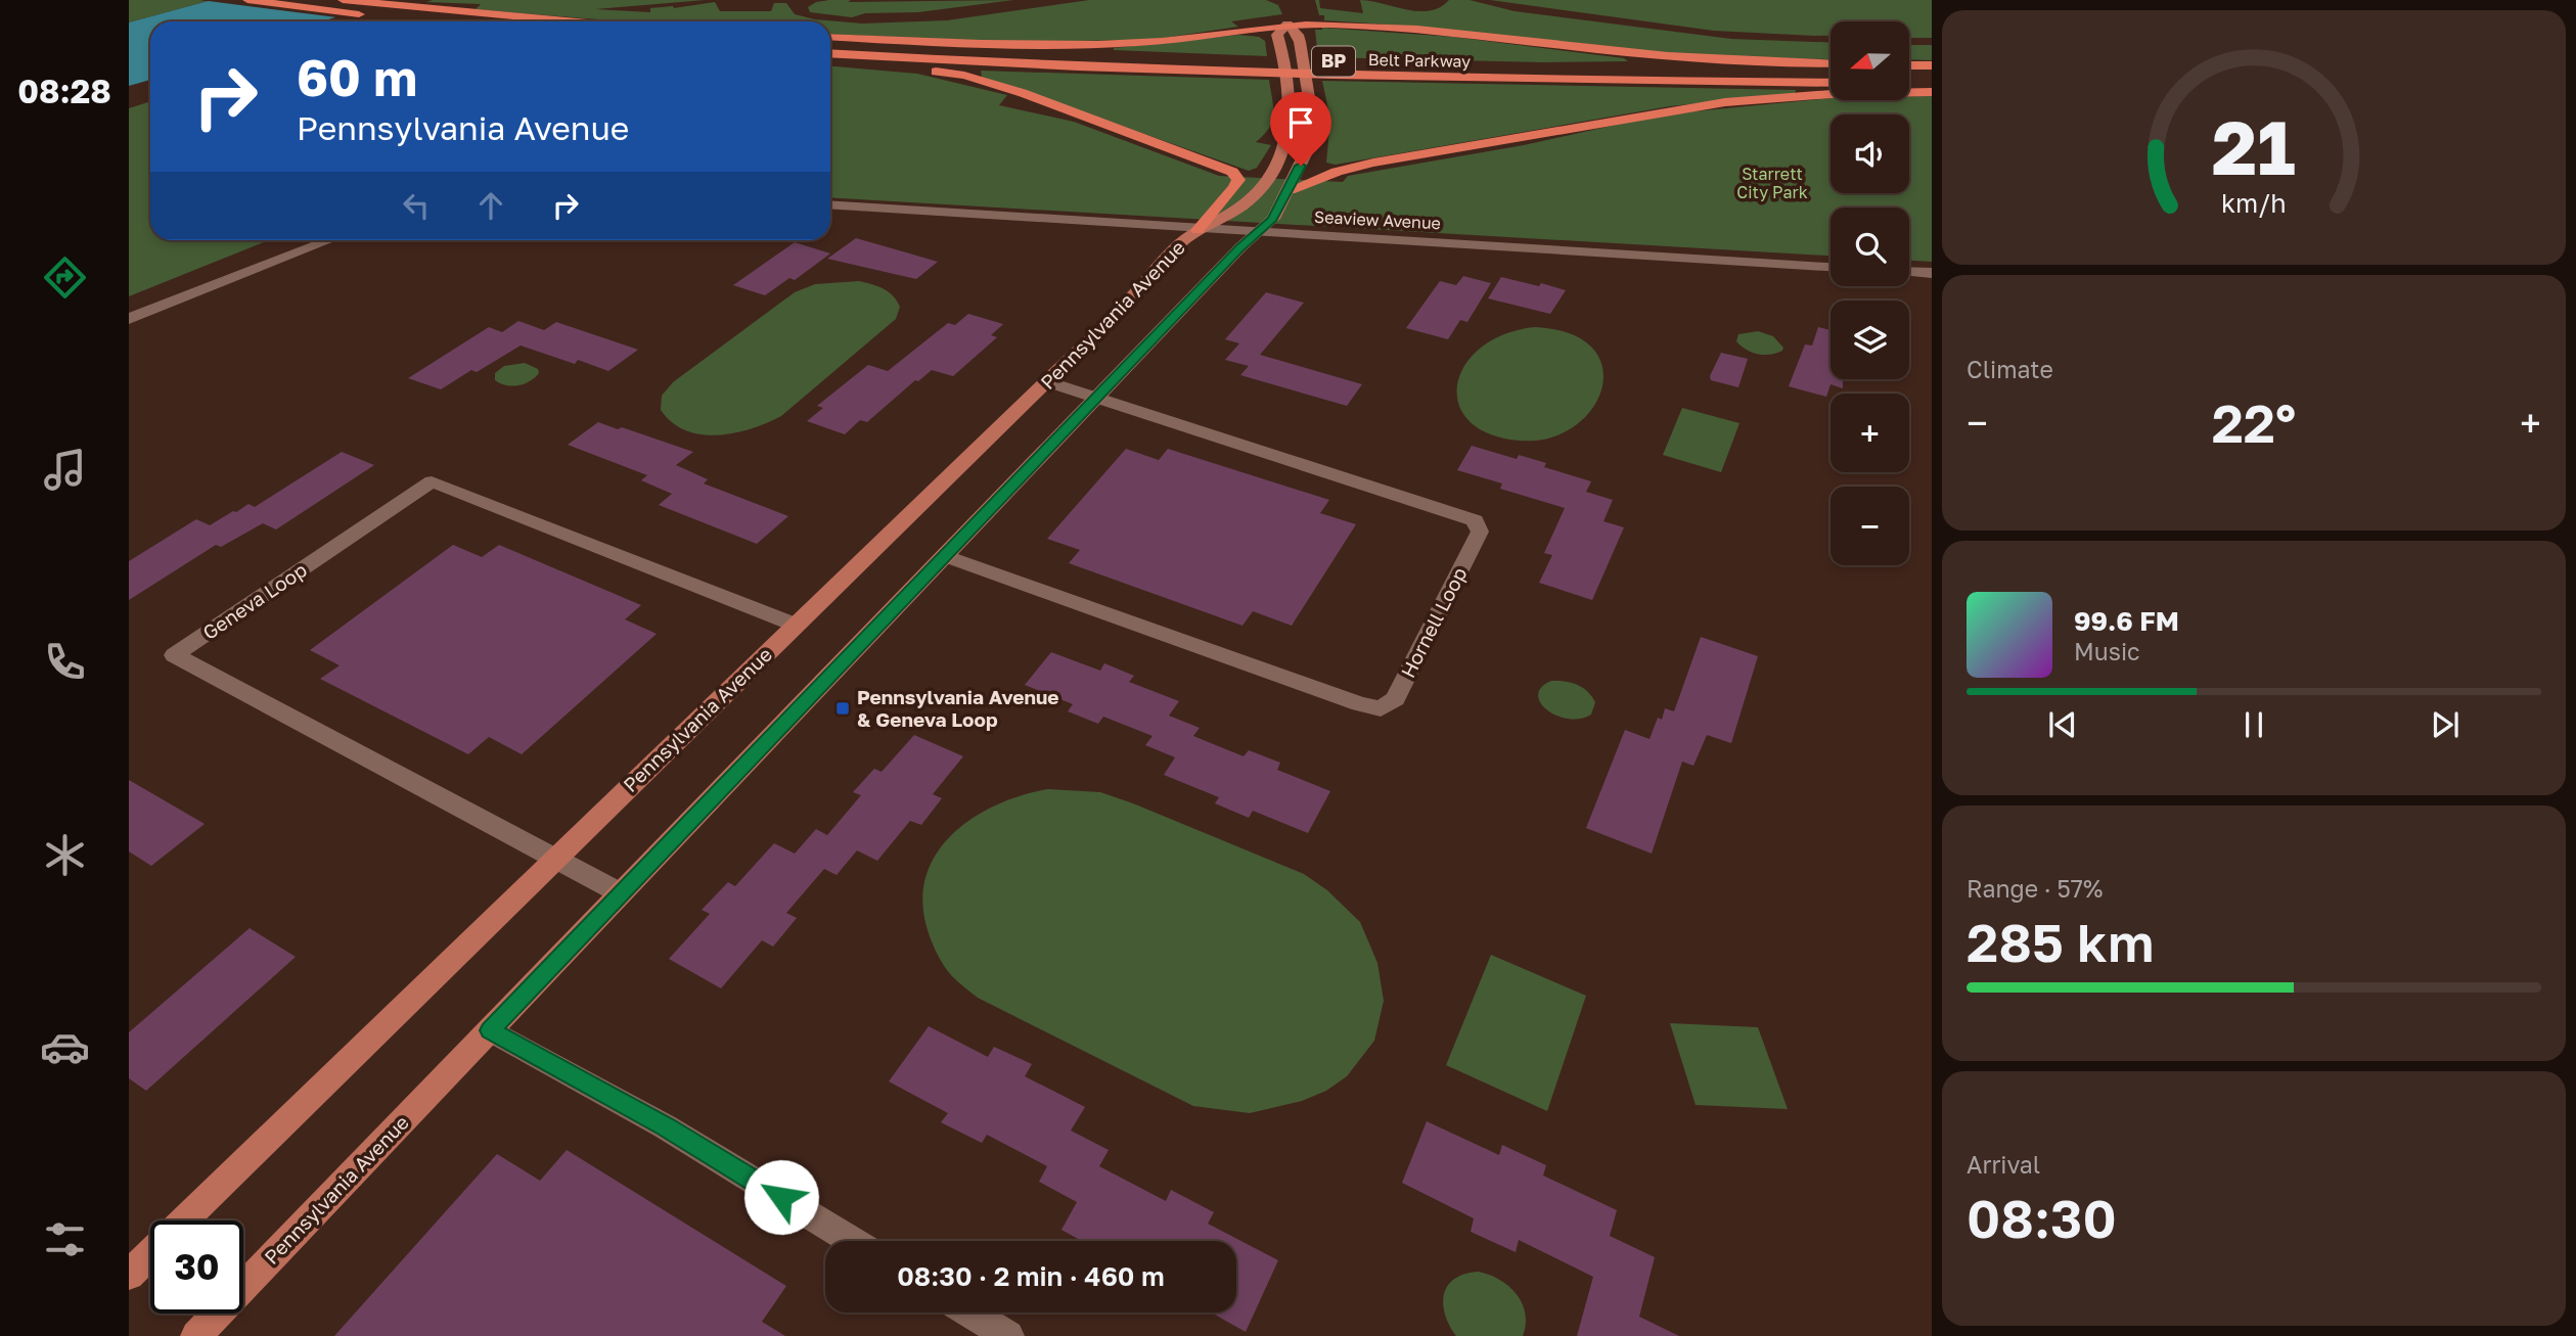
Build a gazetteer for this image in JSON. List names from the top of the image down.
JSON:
{
  "streets": {
    "highway": ["Belt Parkway", "BP"],
    "main road": ["Pennsylvania Avenue"],
    "street": ["Seaview Avenue", "Geneva Loop", "Hornell Loop"]
  },
  "crossings": [
    ["Seaview Avenue", "Pennsylvania Avenue"],
    ["Pennsylvania Avenue", "Geneva Loop"],
    ["Pennsylvania Avenue", "Hornell Loop"]
  ],
  "parks": ["Starrett City Park"],
  "places": {
    "transit": ["Pennsylvania Avenue & Geneva Loop"]
  },
  "north": "left",
  "page": {
    "tabs": "08:28",
    "map_buttons": ["+", "−"],
    "turn": ["60 m", "Pennsylvania Avenue"],
    "tile": [
      "Climate",
      ["Range · 57%", "285 km"],
      ["Arrival", "08:30"]
    ],
    "heat": ["−", "22°", "+"],
    "song": ["99.6 FM", "Music"],
    "limit": "30",
    "trip": "08:30 · 2 min · 460 m",
    "gauge": ["21", "km/h"]
  }
}
